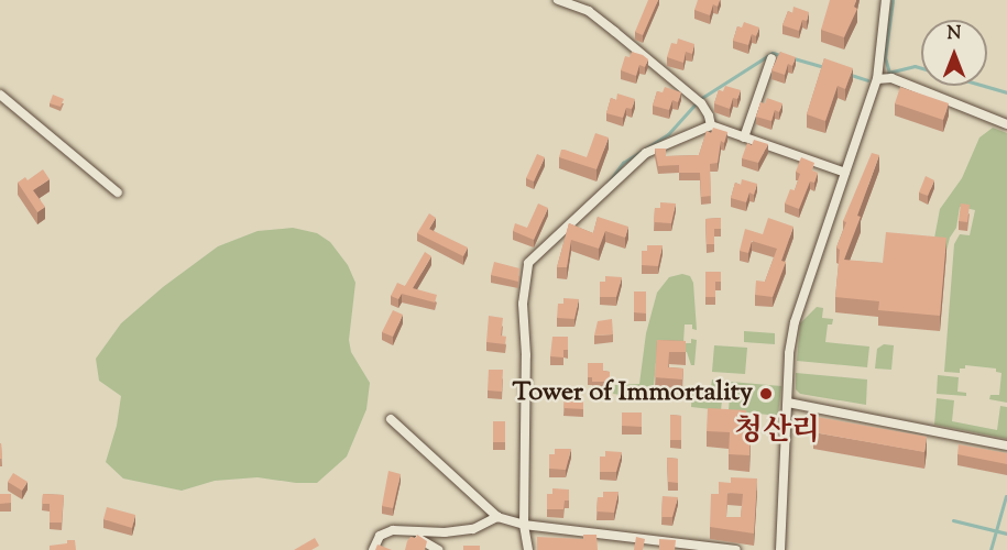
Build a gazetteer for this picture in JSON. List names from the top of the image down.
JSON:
{
  "districts": ["청산리"],
  "places": ["Tower of Immortality"],
  "north": "top"
}
